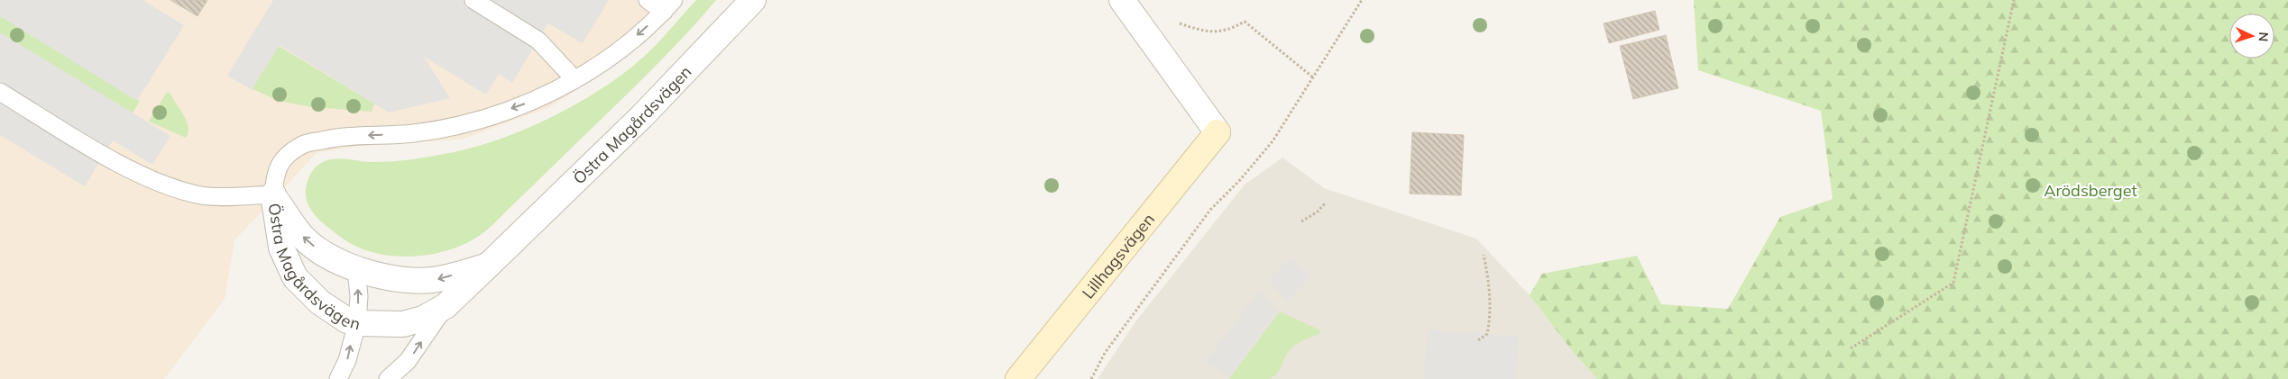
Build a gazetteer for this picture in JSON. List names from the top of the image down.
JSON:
{
  "streets": {
    "main road": ["Lillhagsvägen"],
    "street": ["Östra Magårdsvägen"]
  },
  "parks": ["Arödsberget"],
  "north": "right"
}
